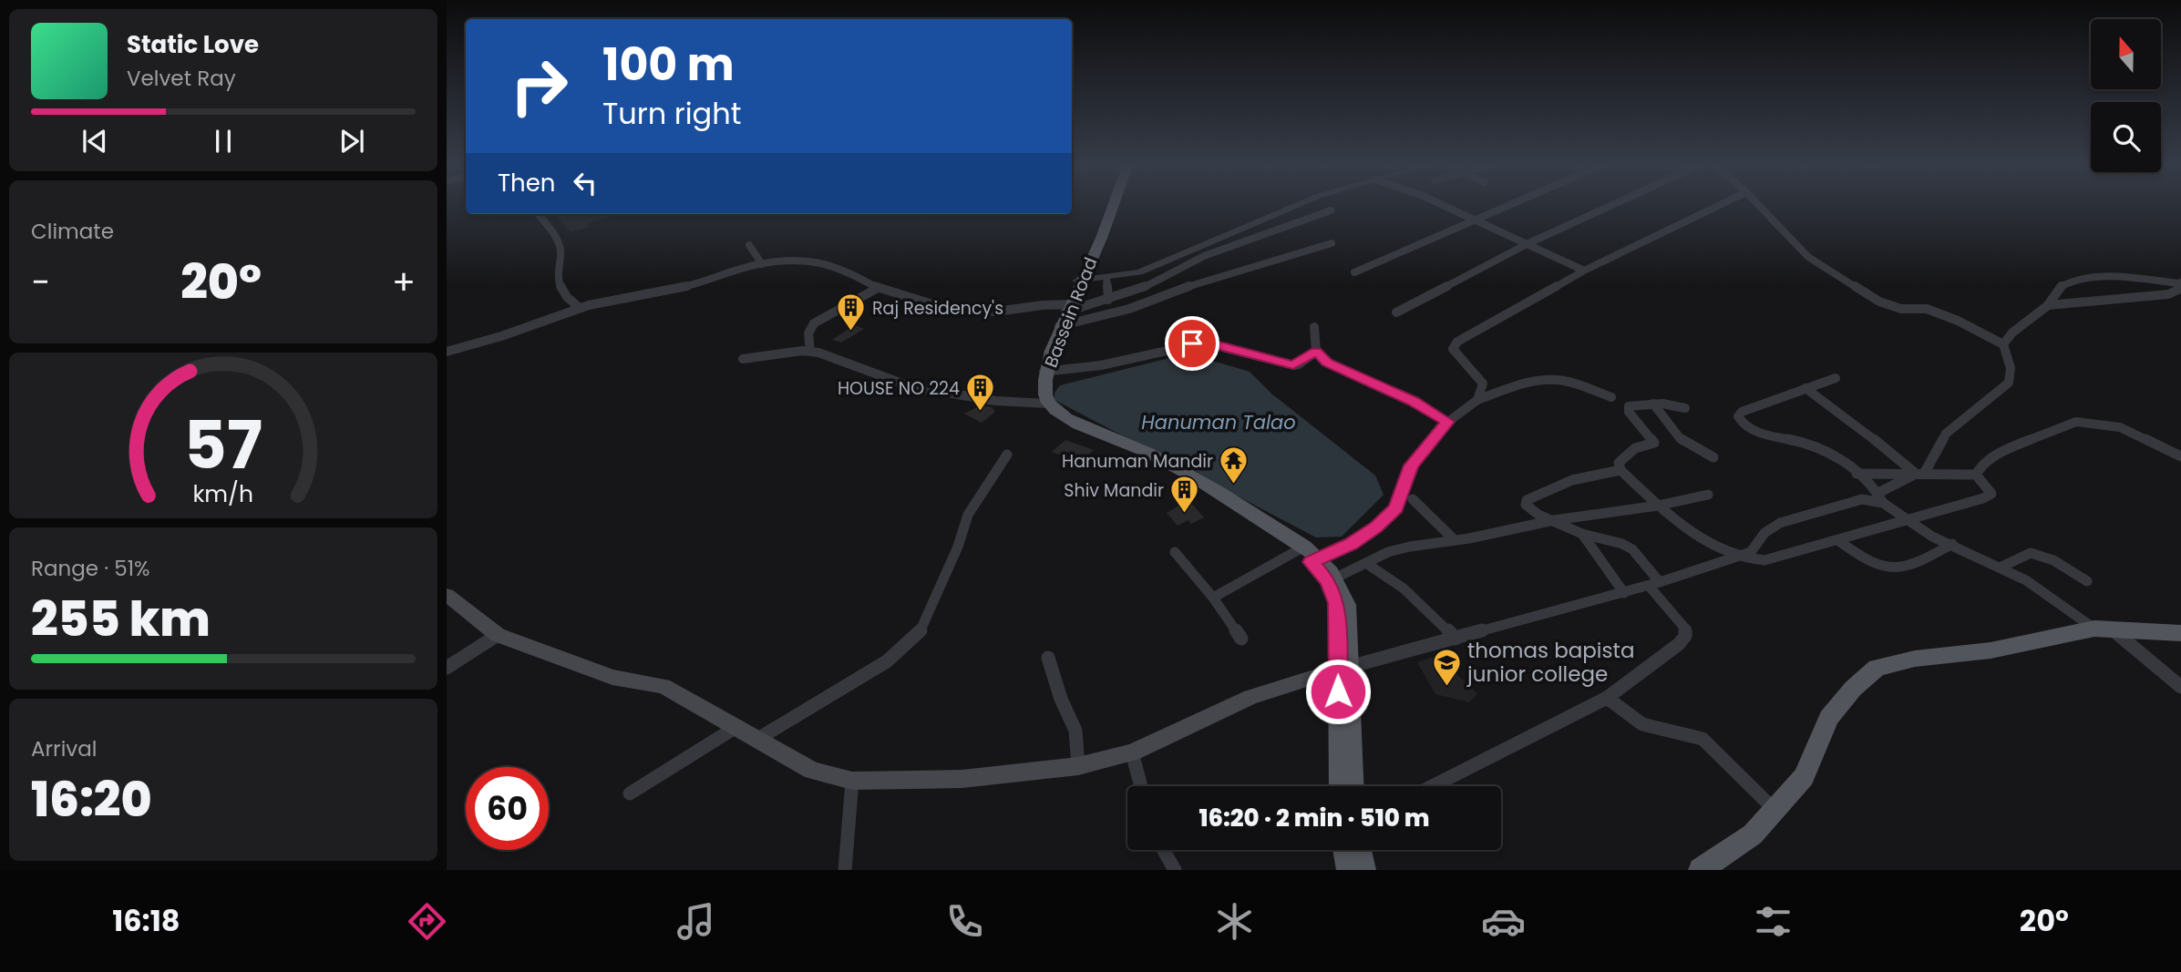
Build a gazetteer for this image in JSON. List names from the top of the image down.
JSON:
{
  "streets": {
    "main road": ["Bassein Road"]
  },
  "water": ["Hanuman Talao"],
  "places": {
    "building": ["Raj Residency's", "HOUSE NO 224", "Shiv Mandir"],
    "temple": ["Hanuman Mandir"],
    "school or university": ["thomas bapista junior college"]
  },
  "north": "top",
  "page": {
    "turn": ["100 m", "Turn right"],
    "song": ["Static Love", "Velvet Ray"],
    "then": "Then",
    "tile": [
      "Climate",
      ["Range · 51%", "255 km"],
      ["Arrival", "16:20"]
    ],
    "heat": ["−", "20°", "+"],
    "limit": "60",
    "trip": "16:20 · 2 min · 510 m",
    "tabs": ["16:18", "20°"],
    "gauge": ["57", "km/h"]
  }
}
